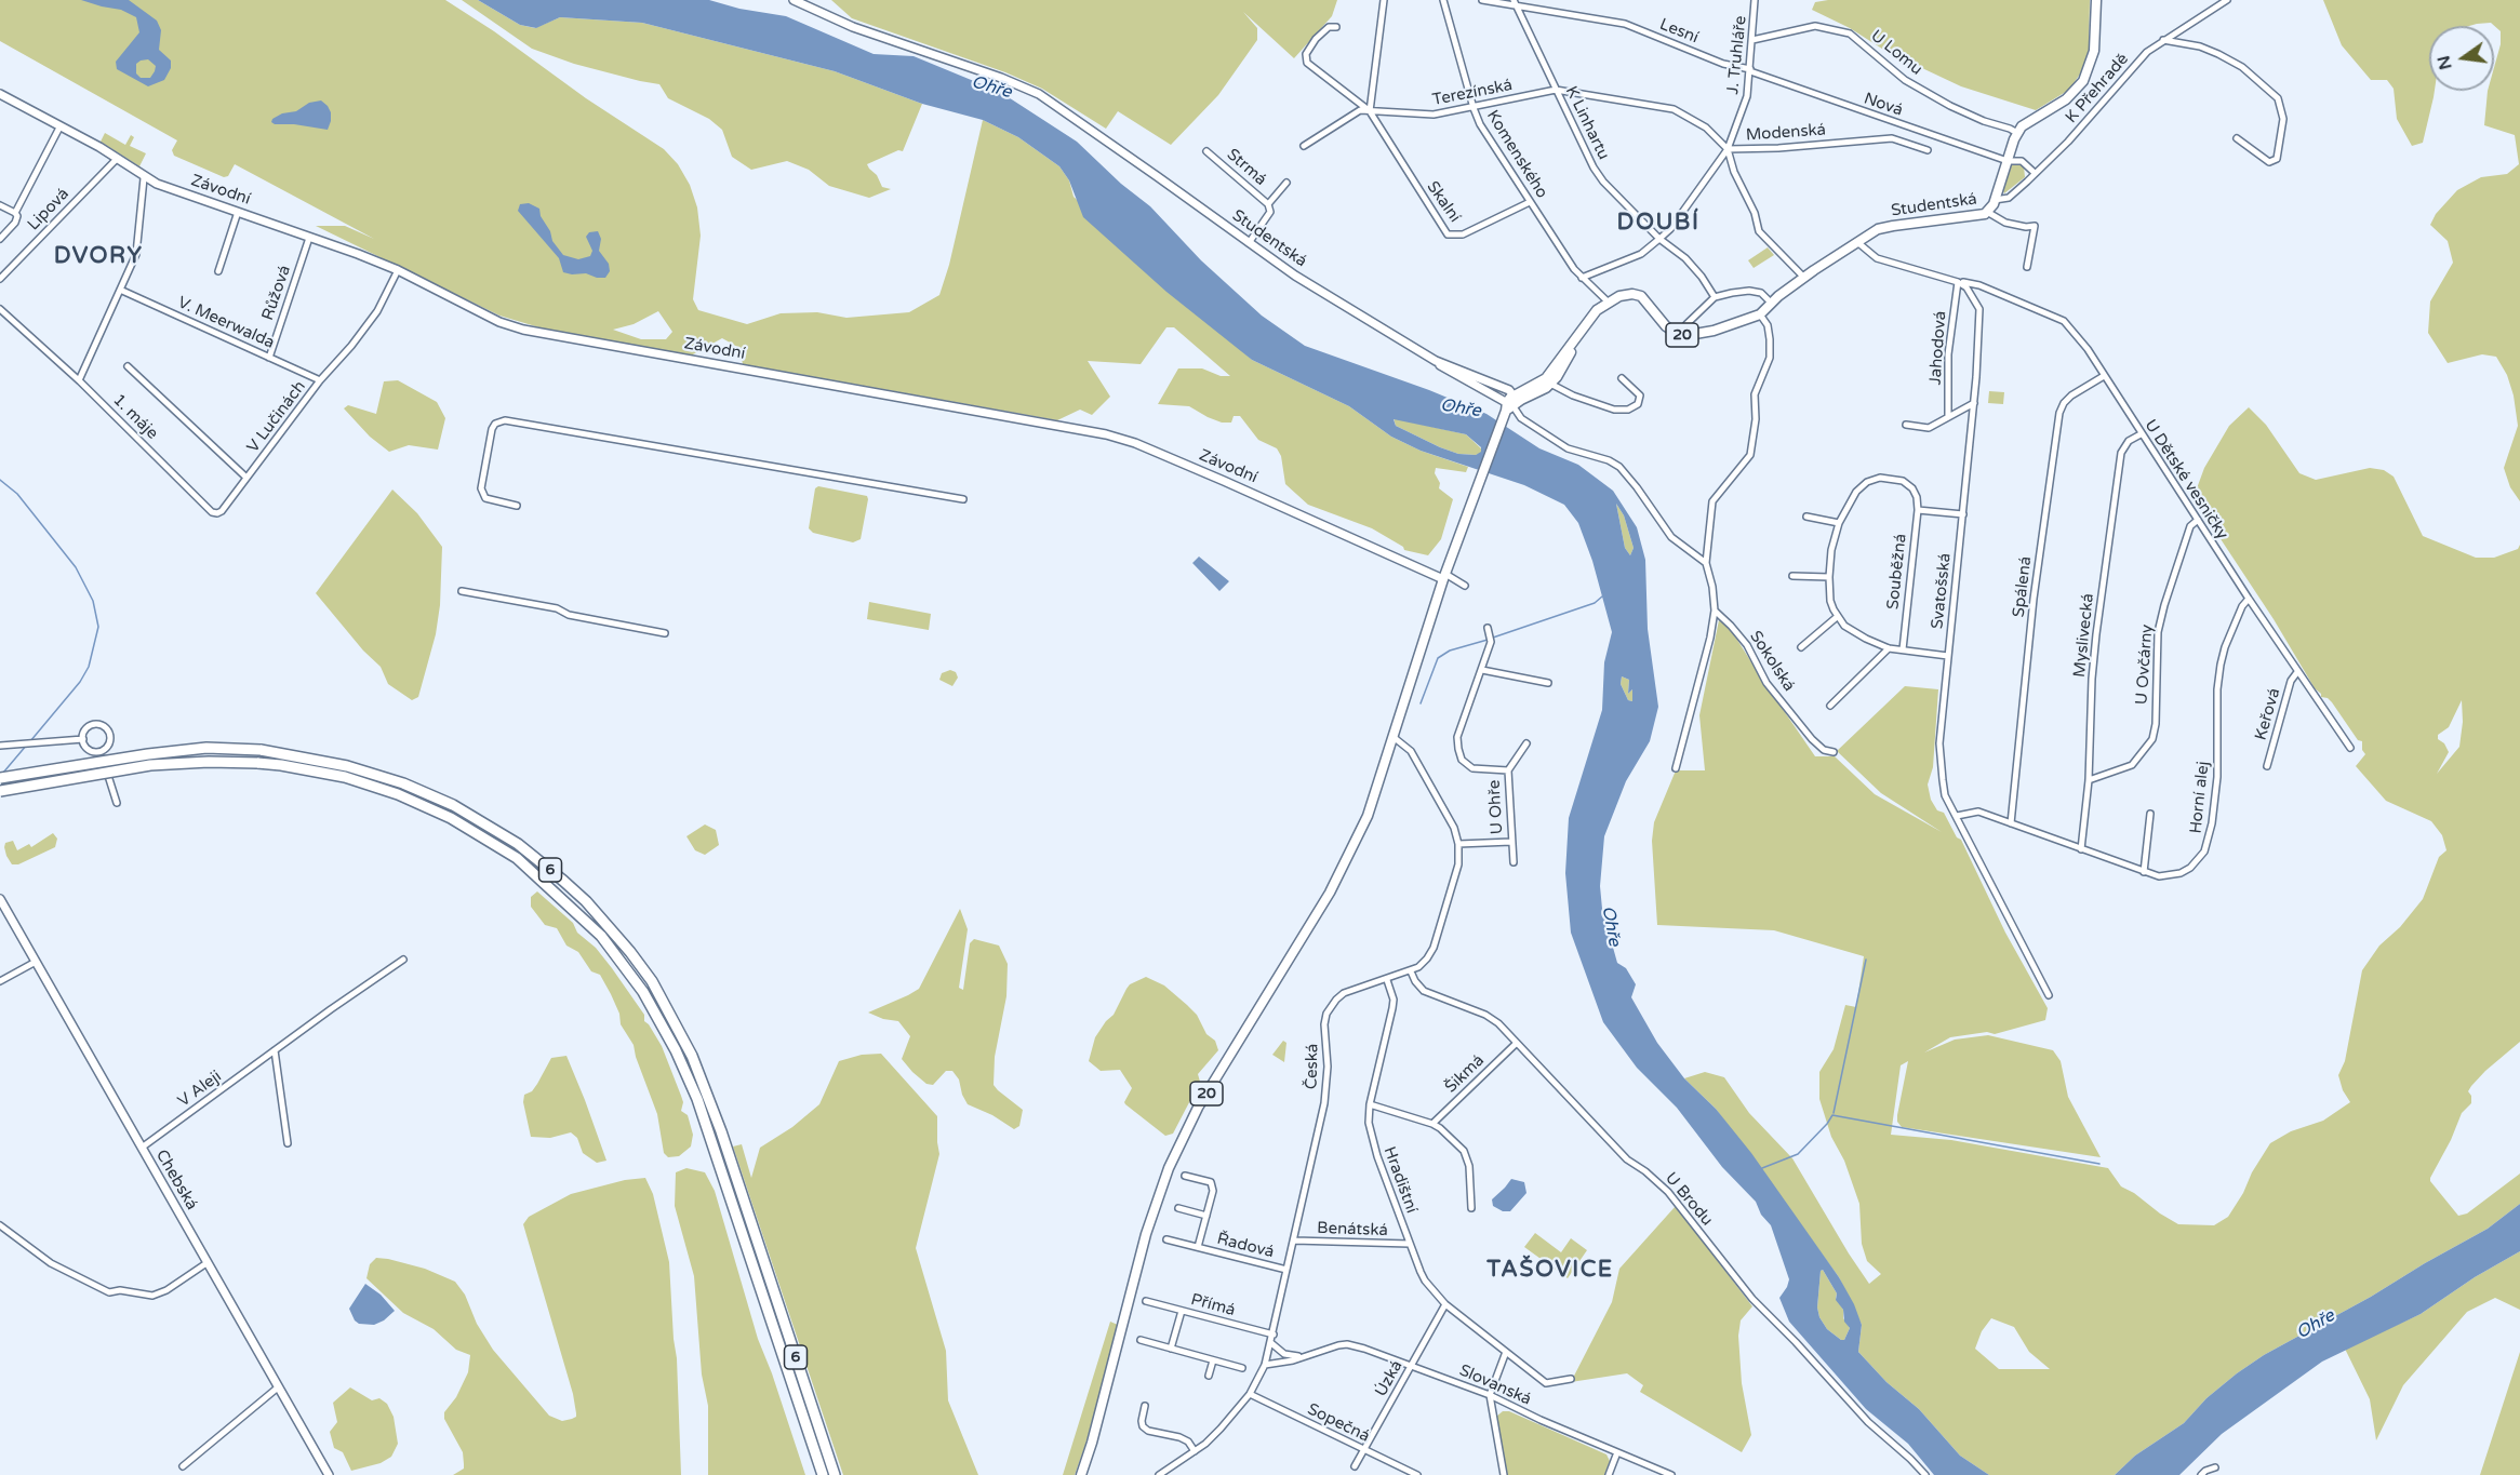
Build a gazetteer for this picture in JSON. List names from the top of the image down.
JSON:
{
  "streets": {
    "highway": ["6"],
    "main road": ["Studentská", "20"],
    "street": [
      "Lesní",
      "U Lomu",
      "J. Truhláře",
      "K Přehradě",
      "Terezínská",
      "Nová",
      "K Linhartu",
      "Modenská",
      "Komenského",
      "Strmá",
      "Závodní",
      "Skalní",
      "Lipová",
      "Růžová",
      "V. Meerwalda",
      "Jahodová",
      "1. máje",
      "V Lučinách",
      "U Dětské vesničky",
      "Souběžná",
      "Spálená",
      "Svatošská",
      "Myslivecká",
      "Sokolská",
      "U Ovčárny",
      "Keřová",
      "Horní alej",
      "U Ohře",
      "Česká",
      "Šikmá",
      "V Aleji",
      "Chebská",
      "Hradištní",
      "U Brodu",
      "Benátská",
      "Řadová",
      "Přímá",
      "Úzká",
      "Slovanská",
      "Sopečná"
    ]
  },
  "crossings": [
    ["Lesní", "J. Truhláře"],
    ["Lesní", "Nová"],
    ["Lesní", "K Linhartu"],
    ["U Lomu", "J. Truhláře"],
    ["U Lomu", "Studentská"],
    ["J. Truhláře", "Nová"],
    ["J. Truhláře", "Modenská"],
    ["K Přehradě", "Nová"],
    ["K Přehradě", "Studentská"],
    ["Terezínská", "K Linhartu"],
    ["Terezínská", "Komenského"],
    ["Terezínská", "Skalní"],
    ["Nová", "Studentská"],
    ["K Linhartu", "Modenská"],
    ["Modenská", "Komenského"],
    ["Komenského", "Skalní"],
    ["Komenského", "Studentská"],
    ["Strmá", "Studentská"],
    ["Závodní", "Lipová"],
    ["Závodní", "Růžová"],
    ["Závodní", "20"],
    ["Závodní", "V Lučinách"],
    ["Studentská", "20"],
    ["Růžová", "V. Meerwalda"],
    ["V. Meerwalda", "V Lučinách"],
    ["20", "Česká"],
    ["Jahodová", "U Dětské vesničky"],
    ["Jahodová", "Svatošská"],
    ["1. máje", "V Lučinách"],
    ["U Dětské vesničky", "Spálená"],
    ["U Dětské vesničky", "Svatošská"],
    ["U Dětské vesničky", "Myslivecká"],
    ["U Dětské vesničky", "U Ovčárny"],
    ["U Dětské vesničky", "Keřová"],
    ["U Dětské vesničky", "Horní alej"],
    ["Spálená", "Horní alej"],
    ["Svatošská", "Horní alej"],
    ["Myslivecká", "U Ovčárny"],
    ["Myslivecká", "Horní alej"],
    ["U Ohře", "Česká"],
    ["Česká", "Hradištní"],
    ["Česká", "U Brodu"],
    ["Česká", "Benátská"],
    ["Česká", "Řadová"],
    ["Česká", "Přímá"],
    ["Česká", "Slovanská"],
    ["Česká", "Sopečná"],
    ["Šikmá", "U Brodu"],
    ["V Aleji", "Chebská"],
    ["Hradištní", "Benátská"],
    ["Hradištní", "Úzká"],
    ["Úzká", "Slovanská"],
    ["Úzká", "Sopečná"]
  ],
  "districts": ["DOUBÍ", "DVORY", "TAŠOVICE"],
  "water": ["Ohře"],
  "north": "left"
}
